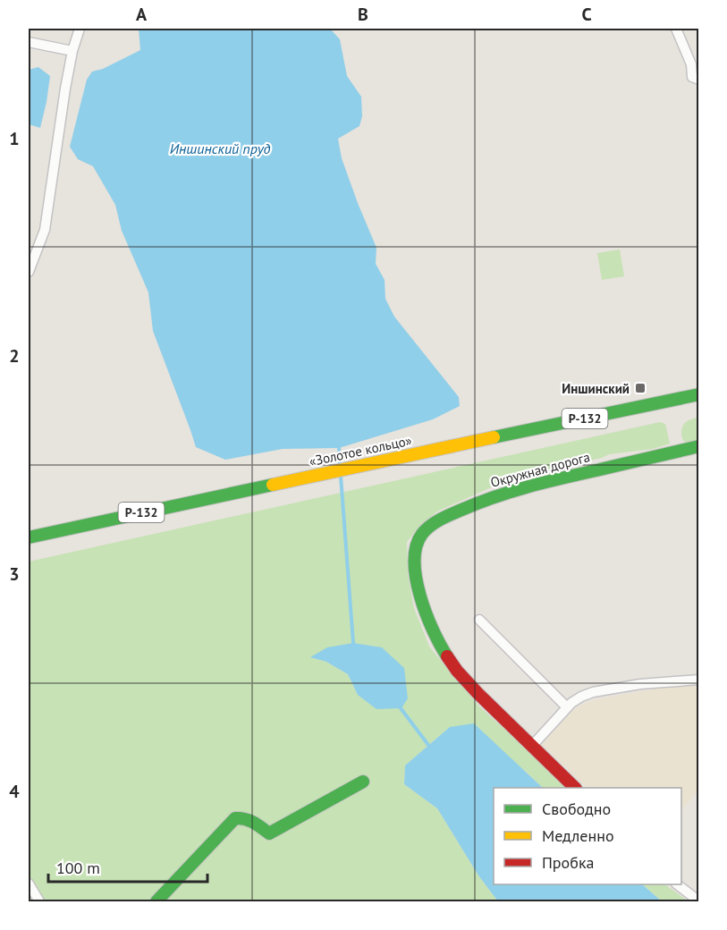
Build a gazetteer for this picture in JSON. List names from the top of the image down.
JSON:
{
  "streets": {
    "main road": ["Р-132", "«Золотое кольцо»", "Окружная дорога"]
  },
  "water": ["Иншинский пруд"],
  "places": {
    "transit": ["Иншинский"]
  },
  "legend": ["Свободно", "Медленно", "Пробка"],
  "scale_bar": "100 m",
  "grid": {
    "columns": ["A", "B", "C"],
    "rows": [
      "1",
      "2",
      "3",
      "4"
    ]
  }
}
